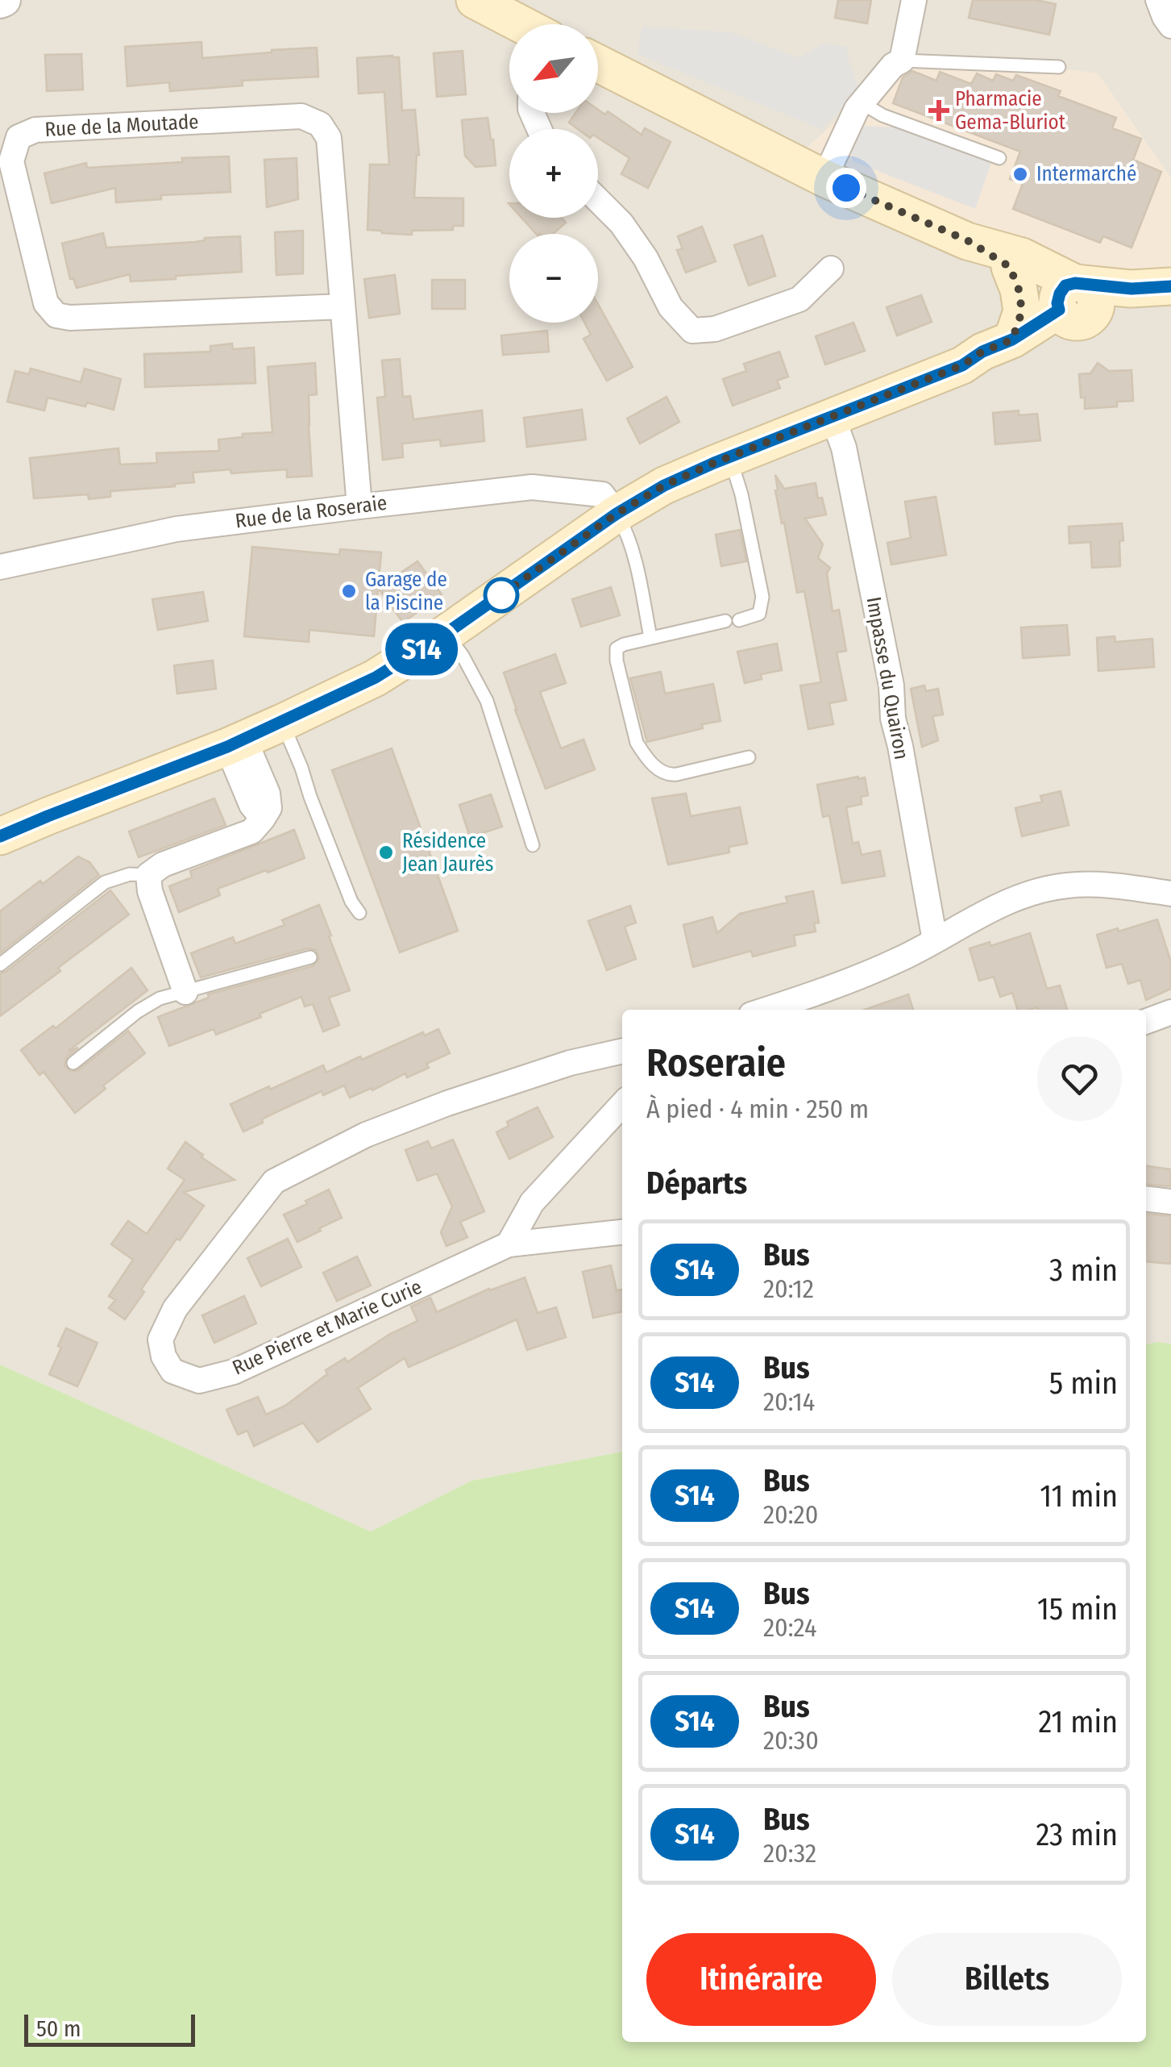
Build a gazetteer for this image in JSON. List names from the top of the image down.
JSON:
{
  "streets": {
    "street": [
      "Rue de la Moutade",
      "Rue de la Roseraie",
      "Impasse du Quairon",
      "Rue Pierre et Marie Curie"
    ]
  },
  "crossings": [
    ["Rue de la Moutade", "Rue de la Roseraie"]
  ],
  "places": {
    "health": ["Pharmacie Gema-Bluriot"],
    "other": ["Intermarché", "Garage de la Piscine", "Résidence Jean Jaurès"]
  },
  "lines": ["bus line S14"],
  "scale_bar": "50 m",
  "north": "bottom left",
  "page": {
    "on_map": "S14",
    "map_buttons": ["+", "−"],
    "heading": [
      ["Roseraie", "À pied · 4 min · 250 m"],
      "Départs"
    ],
    "list": [
      {
        "mark": "S14",
        "name": "Bus",
        "note": "20:12",
        "value": "3 min"
      },
      {
        "mark": "S14",
        "name": "Bus",
        "note": "20:14",
        "value": "5 min"
      },
      {
        "mark": "S14",
        "name": "Bus",
        "note": "20:20",
        "value": "11 min"
      },
      {
        "mark": "S14",
        "name": "Bus",
        "note": "20:24",
        "value": "15 min"
      },
      {
        "mark": "S14",
        "name": "Bus",
        "note": "20:30",
        "value": "21 min"
      },
      {
        "mark": "S14",
        "name": "Bus",
        "note": "20:32",
        "value": "23 min"
      }
    ],
    "buttons": ["Itinéraire", "Billets"],
    "scale": "50 m"
  }
}
